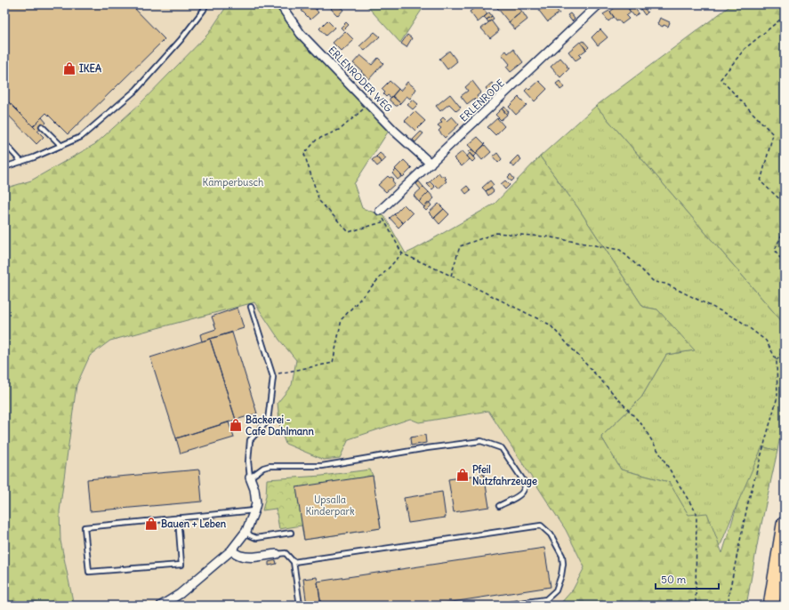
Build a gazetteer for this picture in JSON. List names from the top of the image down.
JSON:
{
  "streets": {
    "street": ["ERLENRODER WEG", "ERLENRODE"]
  },
  "crossings": [
    ["ERLENRODER WEG", "ERLENRODE"]
  ],
  "parks": ["Kämperbusch", "Upsalla Kinderpark"],
  "places": {
    "shop": [
      "IKEA",
      "Bäckerei - Cafe Dahlmann",
      "Pfeil Nutzfahrzeuge",
      "Bauen + Leben"
    ]
  },
  "scale_bar": "50 m"
}
